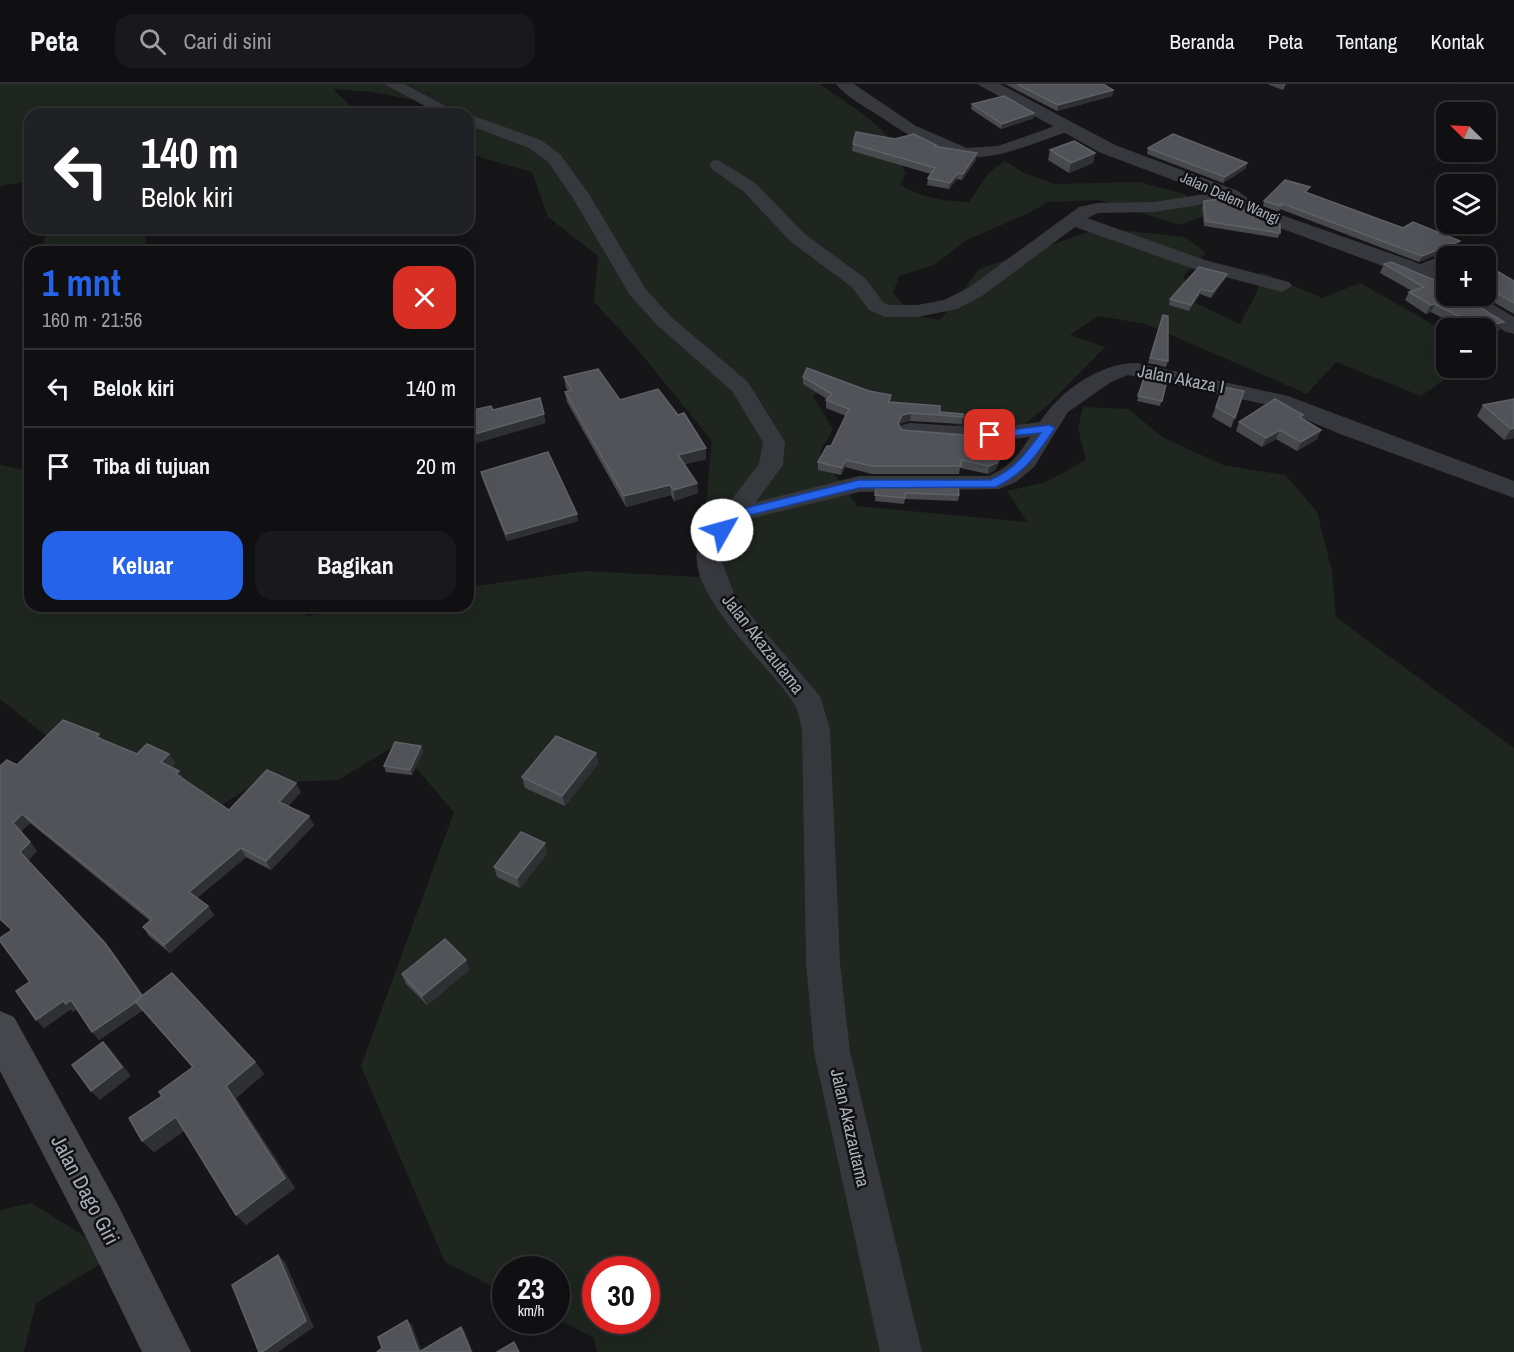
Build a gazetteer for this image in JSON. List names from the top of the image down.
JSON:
{
  "streets": {
    "main road": ["Jalan Dago Giri"],
    "street": ["Jalan Dalem Wangi", "Jalan Akaza I", "Jalan Akazautama"]
  },
  "crossings": [
    ["Jalan Akaza I", "Jalan Akazautama"]
  ],
  "north": "top left",
  "page": {
    "header": "Peta",
    "search": "Cari di sini",
    "nav": [
      "Beranda",
      "Peta",
      "Tentang",
      "Kontak"
    ],
    "map_buttons": ["+", "−"],
    "turn": ["140 m", "Belok kiri"],
    "heading": ["1 mnt", "160 m · 21:56"],
    "list": [
      {
        "name": "Belok kiri",
        "value": "140 m"
      },
      {
        "name": "Tiba di tujuan",
        "value": "20 m"
      }
    ],
    "buttons": ["Keluar", "Bagikan"],
    "speed": "23 km/h",
    "limit": "30"
  }
}
